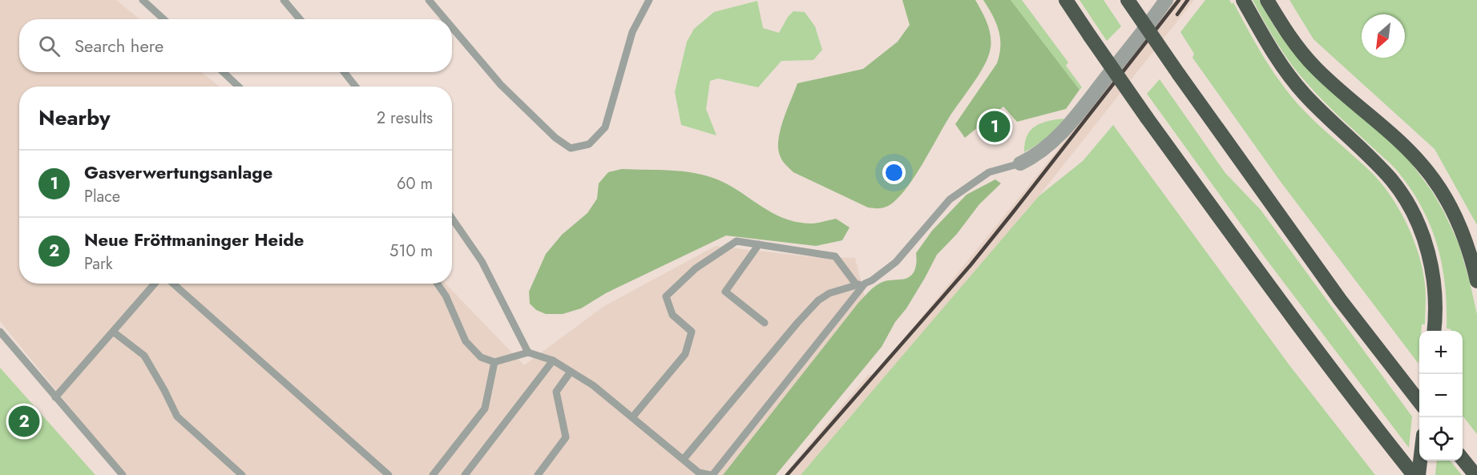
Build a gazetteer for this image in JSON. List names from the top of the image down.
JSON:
{
  "north": "bottom left",
  "page": {
    "search": "Search here",
    "heading": ["Nearby", "2 results"],
    "pins": ["1", "2"],
    "list": [
      {
        "mark": "1",
        "name": "Gasverwertungsanlage",
        "note": "Place",
        "value": "60 m"
      },
      {
        "mark": "2",
        "name": "Neue Fröttmaninger Heide",
        "note": "Park",
        "value": "510 m"
      }
    ],
    "map_buttons": ["+", "−"]
  }
}
